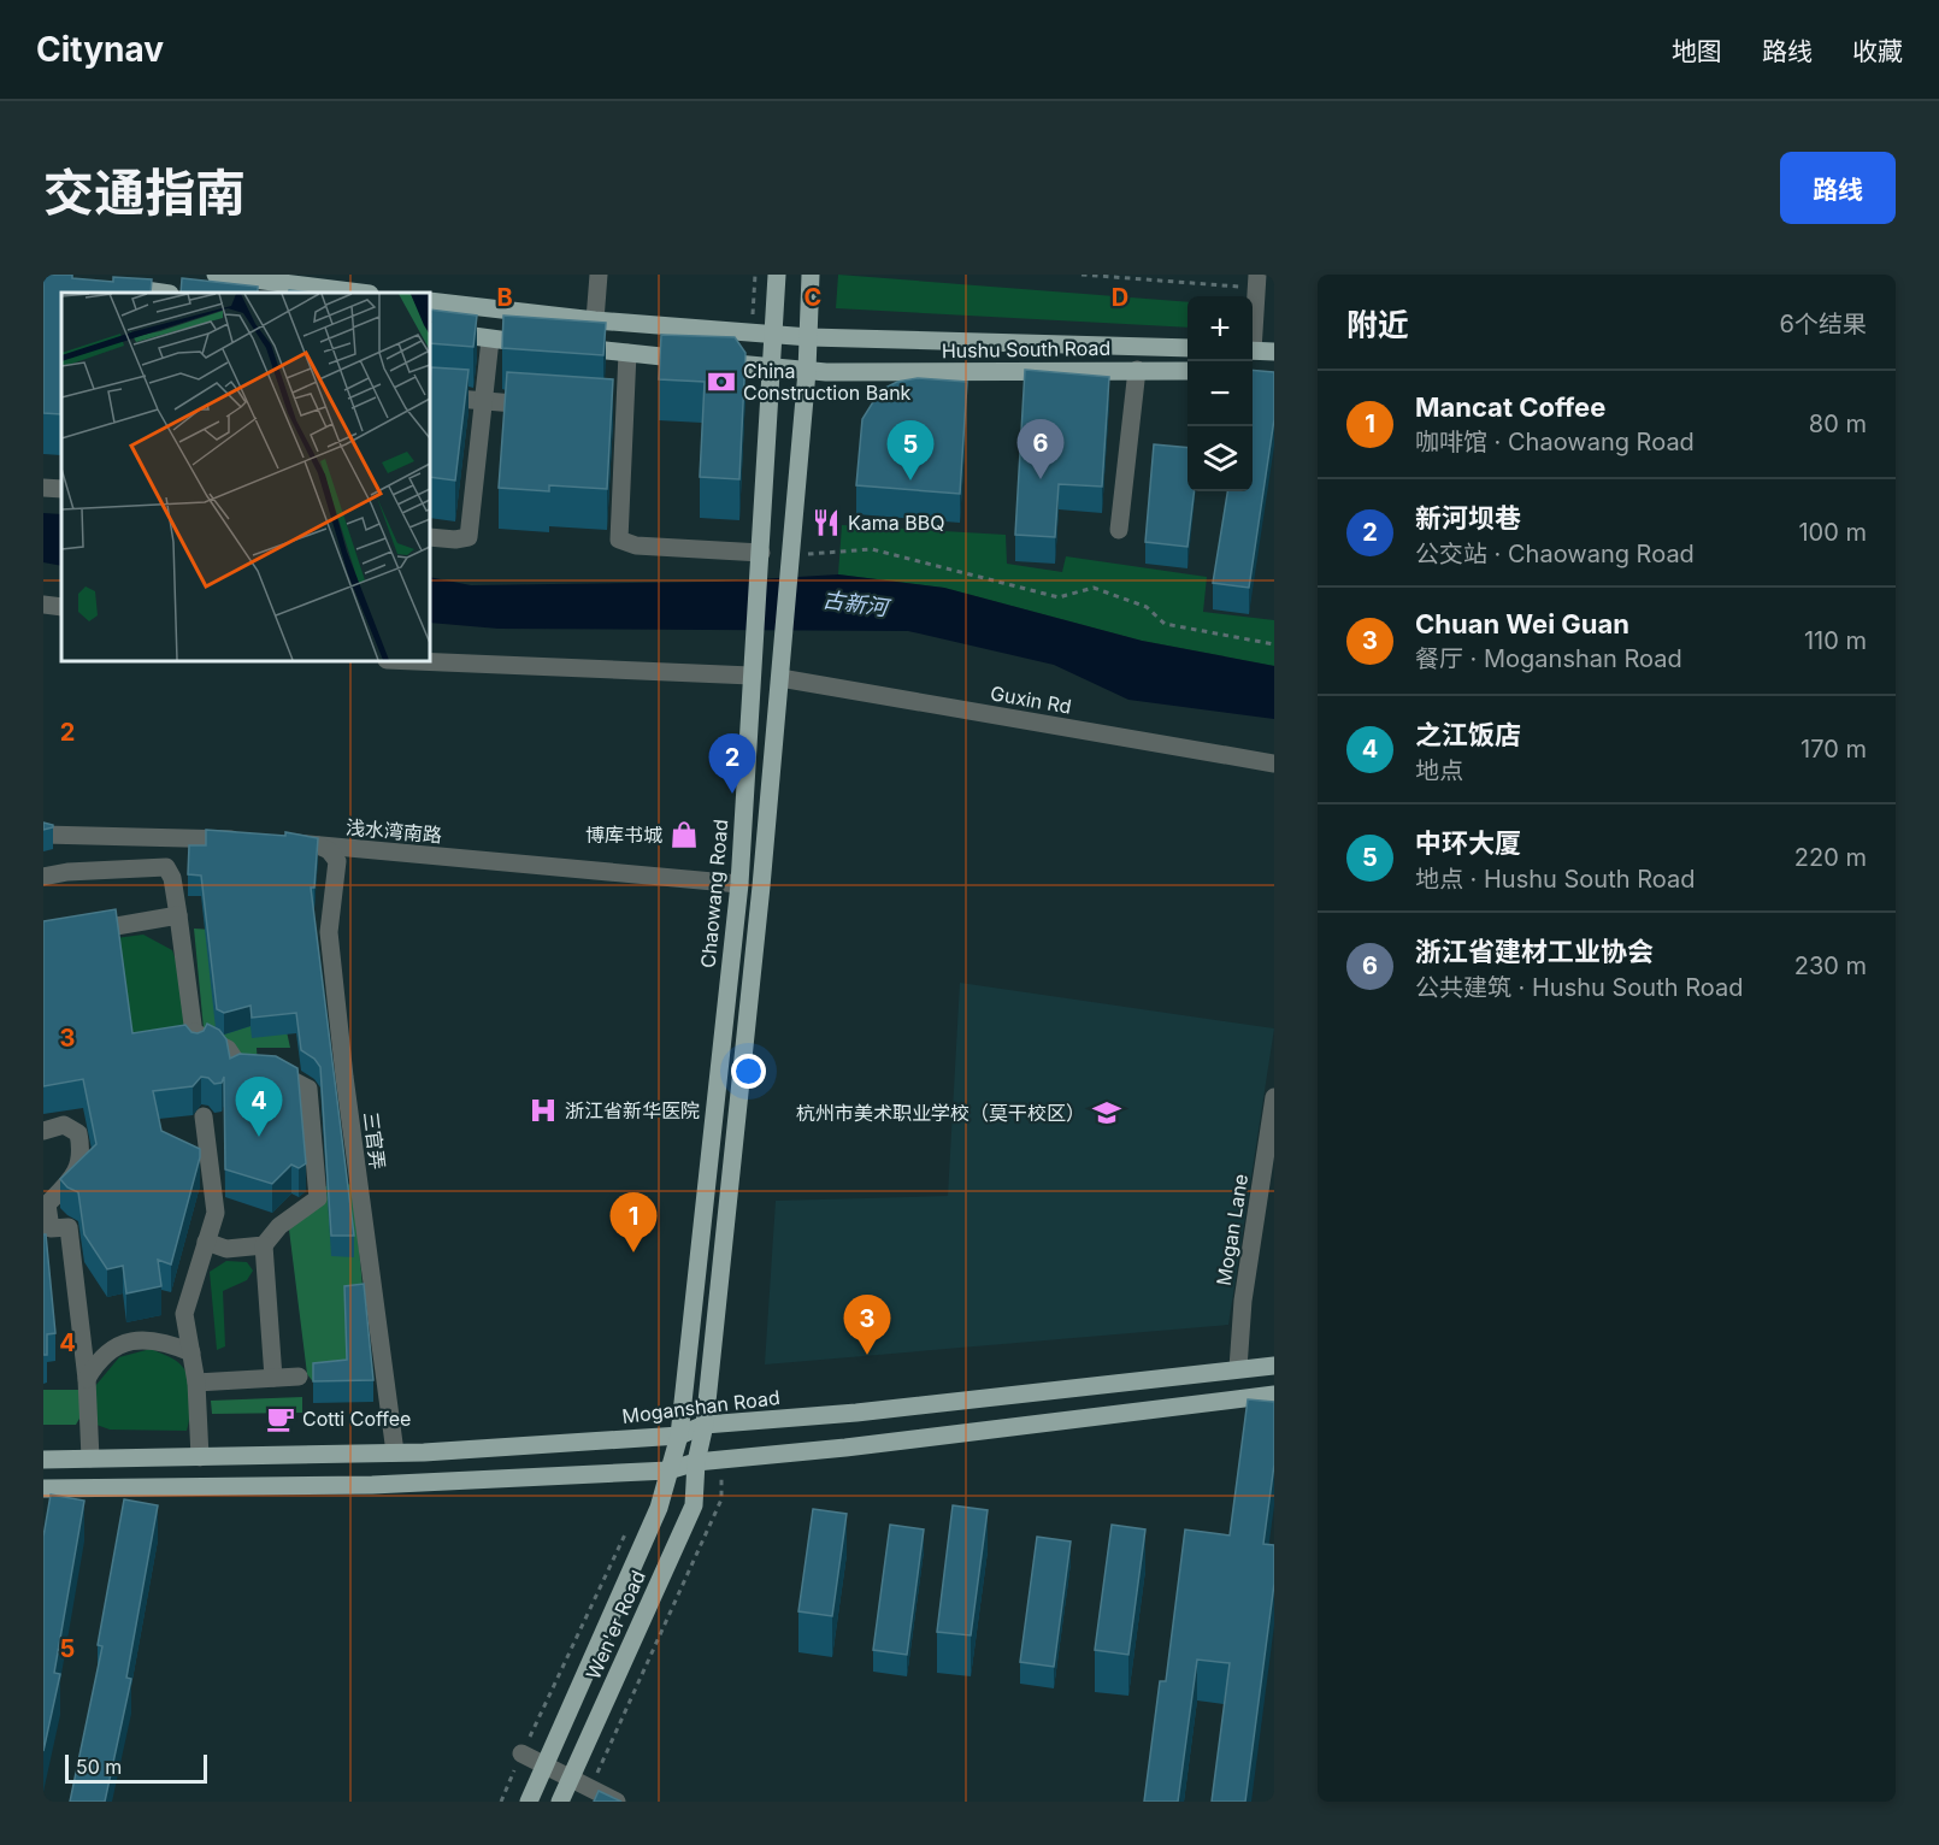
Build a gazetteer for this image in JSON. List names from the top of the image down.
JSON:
{
  "streets": {
    "main road": [
      "Hushu South Road",
      "Chaowang Road",
      "Moganshan Road",
      "Wen'er Road"
    ],
    "street": [
      "Guxin Rd",
      "浅水湾南路",
      "三官弄",
      "Mogan Lane"
    ]
  },
  "crossings": [
    ["Hushu South Road", "Chaowang Road"],
    ["浅水湾南路", "Chaowang Road"],
    ["浅水湾南路", "三官弄"],
    ["Chaowang Road", "Moganshan Road"],
    ["Chaowang Road", "Wen'er Road"],
    ["三官弄", "Moganshan Road"],
    ["Mogan Lane", "Moganshan Road"]
  ],
  "water": ["古新河"],
  "places": {
    "bank": ["China Construction Bank"],
    "restaurant": ["Kama BBQ"],
    "shop": ["博库书城"],
    "hospital": ["浙江省新华医院"],
    "school or university": ["杭州市美术职业学校（莫干校区）"],
    "cafe": ["Cotti Coffee"]
  },
  "scale_bar": "50 m",
  "page": {
    "header": "Citynav",
    "nav": ["地图", "路线", "收藏"],
    "title": "交通指南",
    "buttons": "路线",
    "heading": ["附近", "6个结果"],
    "map_buttons": ["+", "−"],
    "list": [
      {
        "mark": "1",
        "name": "Mancat Coffee",
        "note": "咖啡馆 · Chaowang Road",
        "value": "80 m"
      },
      {
        "mark": "2",
        "name": "新河坝巷",
        "note": "公交站 · Chaowang Road",
        "value": "100 m"
      },
      {
        "mark": "3",
        "name": "Chuan Wei Guan",
        "note": "餐厅 · Moganshan Road",
        "value": "110 m"
      },
      {
        "mark": "4",
        "name": "之江饭店",
        "note": "地点",
        "value": "170 m"
      },
      {
        "mark": "5",
        "name": "中环大厦",
        "note": "地点 · Hushu South Road",
        "value": "220 m"
      },
      {
        "mark": "6",
        "name": "浙江省建材工业协会",
        "note": "公共建筑 · Hushu South Road",
        "value": "230 m"
      }
    ],
    "pins": [
      "6",
      "5",
      "2",
      "4",
      "1",
      "3"
    ],
    "scale": "50 m"
  },
  "grid": {
    "columns": ["B", "C", "D"],
    "rows": [
      "2",
      "3",
      "4",
      "5"
    ]
  }
}
